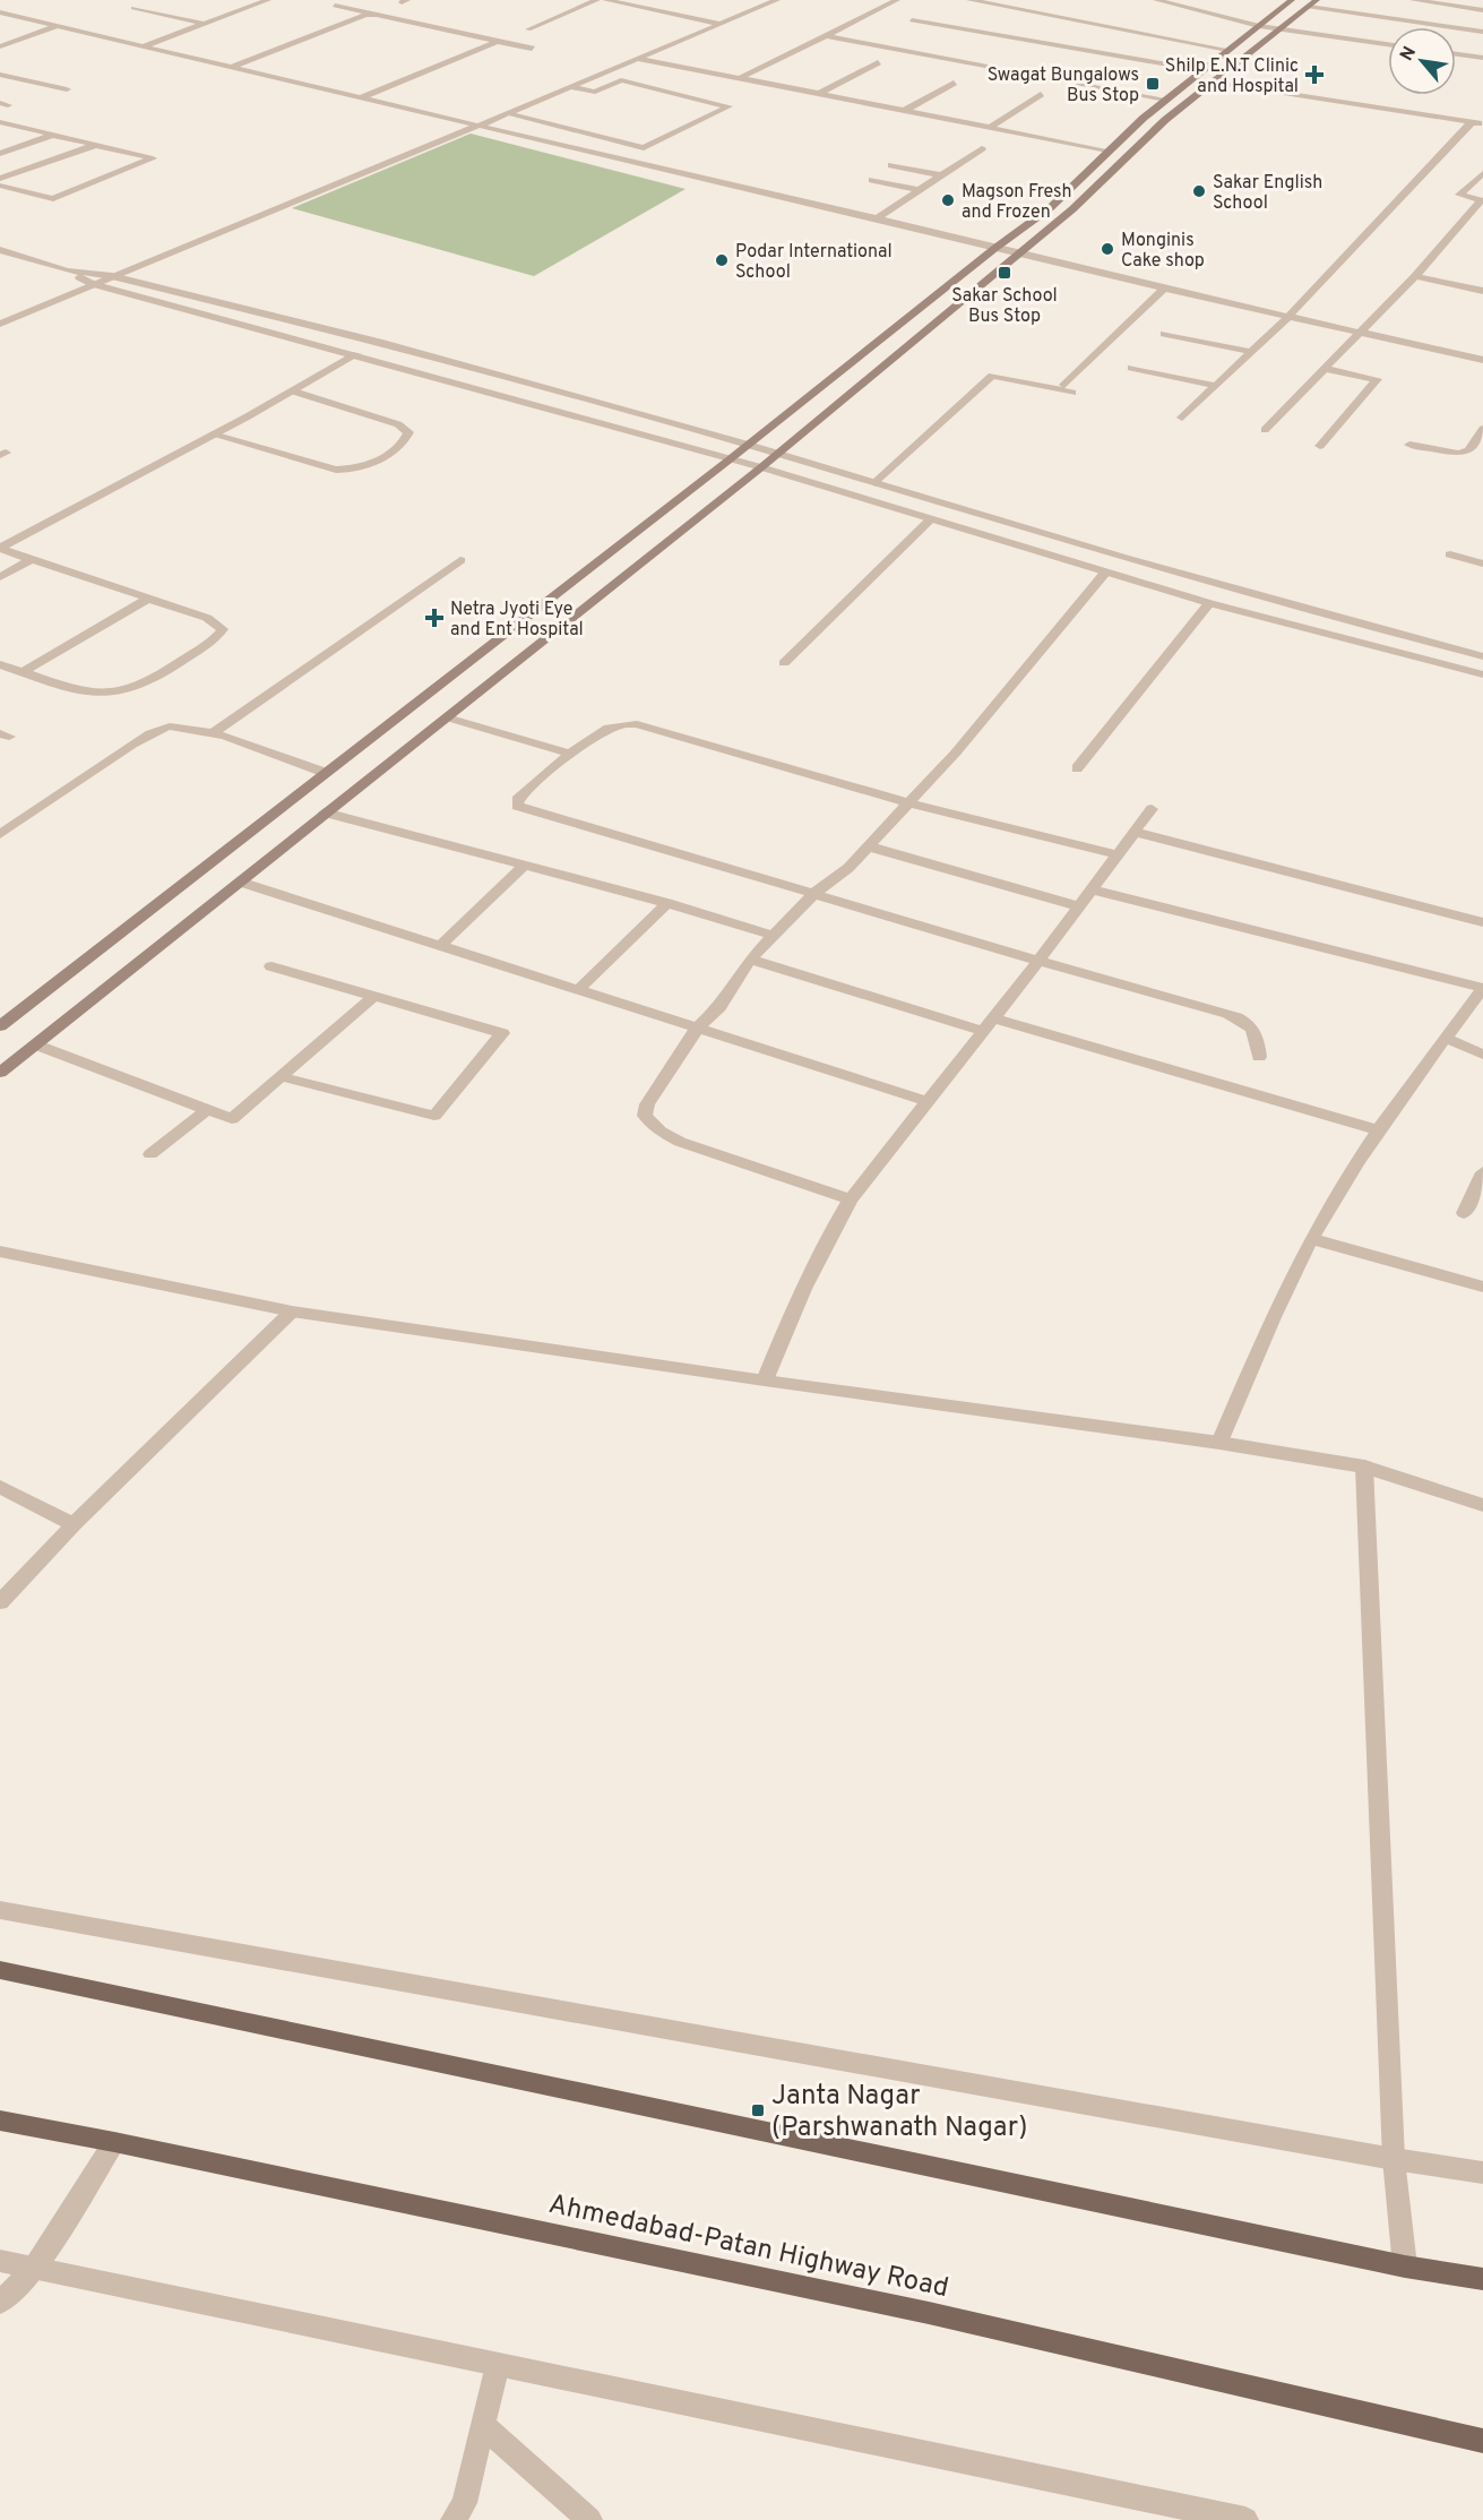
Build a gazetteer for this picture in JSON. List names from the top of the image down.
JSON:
{
  "streets": {
    "main road": ["Ahmedabad-Patan Highway Road"]
  },
  "places": {
    "health": ["Shilp E.N.T Clinic and Hospital", "Netra Jyoti Eye and Ent Hospital"],
    "transit": ["Swagat Bungalows Bus Stop", "Sakar School Bus Stop", "Janta Nagar (Parshwanath Nagar)"],
    "other": [
      "Sakar English School",
      "Magson Fresh and Frozen",
      "Monginis Cake shop",
      "Podar International School"
    ]
  },
  "north": "top left"
}
